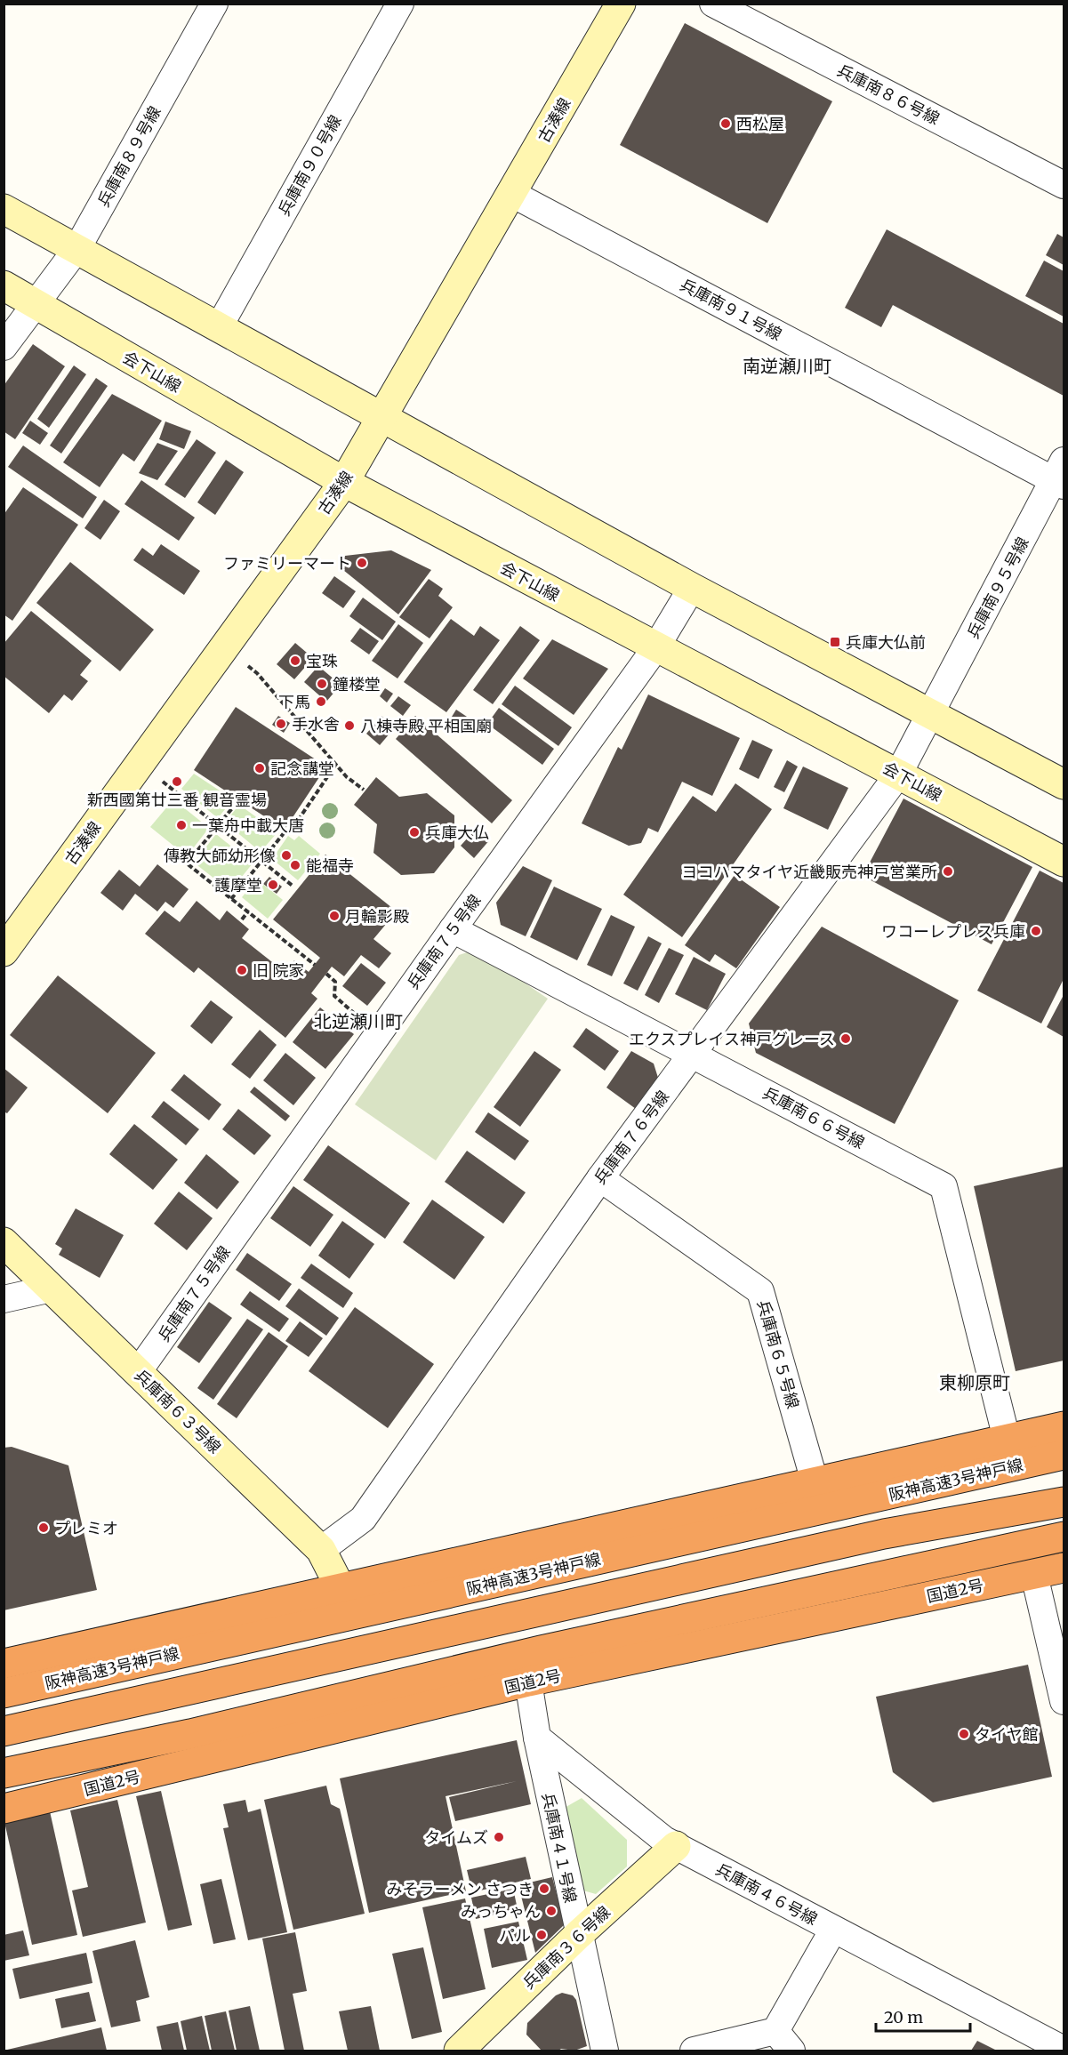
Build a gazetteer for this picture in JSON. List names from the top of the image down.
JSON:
{
  "streets": {
    "highway": ["阪神高速3号神戸線", "国道2号"],
    "street": [
      "兵庫南８６号線",
      "古湊線",
      "兵庫南８９号線",
      "兵庫南９０号線",
      "兵庫南９１号線",
      "会下山線",
      "兵庫南９５号線",
      "兵庫南７５号線",
      "兵庫南６６号線",
      "兵庫南７６号線",
      "兵庫南６５号線",
      "兵庫南６３号線",
      "兵庫南４１号線",
      "兵庫南４６号線",
      "兵庫南３６号線"
    ]
  },
  "crossings": [
    ["古湊線", "兵庫南９１号線"],
    ["古湊線", "会下山線"],
    ["兵庫南８９号線", "会下山線"],
    ["兵庫南９１号線", "兵庫南９５号線"],
    ["会下山線", "兵庫南７５号線"],
    ["会下山線", "兵庫南７６号線"],
    ["兵庫南９５号線", "兵庫南７６号線"],
    ["兵庫南７５号線", "兵庫南６６号線"],
    ["兵庫南７５号線", "兵庫南６３号線"],
    ["兵庫南６６号線", "兵庫南７６号線"],
    ["兵庫南７６号線", "兵庫南６５号線"],
    ["兵庫南７６号線", "兵庫南６３号線"],
    ["兵庫南４１号線", "兵庫南４６号線"],
    ["兵庫南４１号線", "兵庫南３６号線"],
    ["兵庫南４６号線", "兵庫南３６号線"]
  ],
  "districts": ["南逆瀬川町", "北逆瀬川町", "東柳原町"],
  "places": {
    "other": [
      "西松屋",
      "ファミリーマート",
      "宝珠",
      "鐘楼堂",
      "下馬",
      "手水舎",
      "八棟寺殿 平相国廟",
      "記念講堂",
      "新西國第廿三番 観音霊場",
      "一葉舟中載大唐",
      "兵庫大仏",
      "傳教大師幼形像",
      "能福寺",
      "ヨコハマタイヤ近畿販売神戸営業所",
      "護摩堂",
      "月輪影殿",
      "ワコーレプレス兵庫",
      "旧 院家",
      "エクスプレイス神戸グレース",
      "プレミオ",
      "タイヤ館",
      "タイムズ",
      "みそラーメン さつき",
      "みっちゃん",
      "パル"
    ],
    "transit": ["兵庫大仏前"]
  },
  "scale_bar": "20 m"
}
